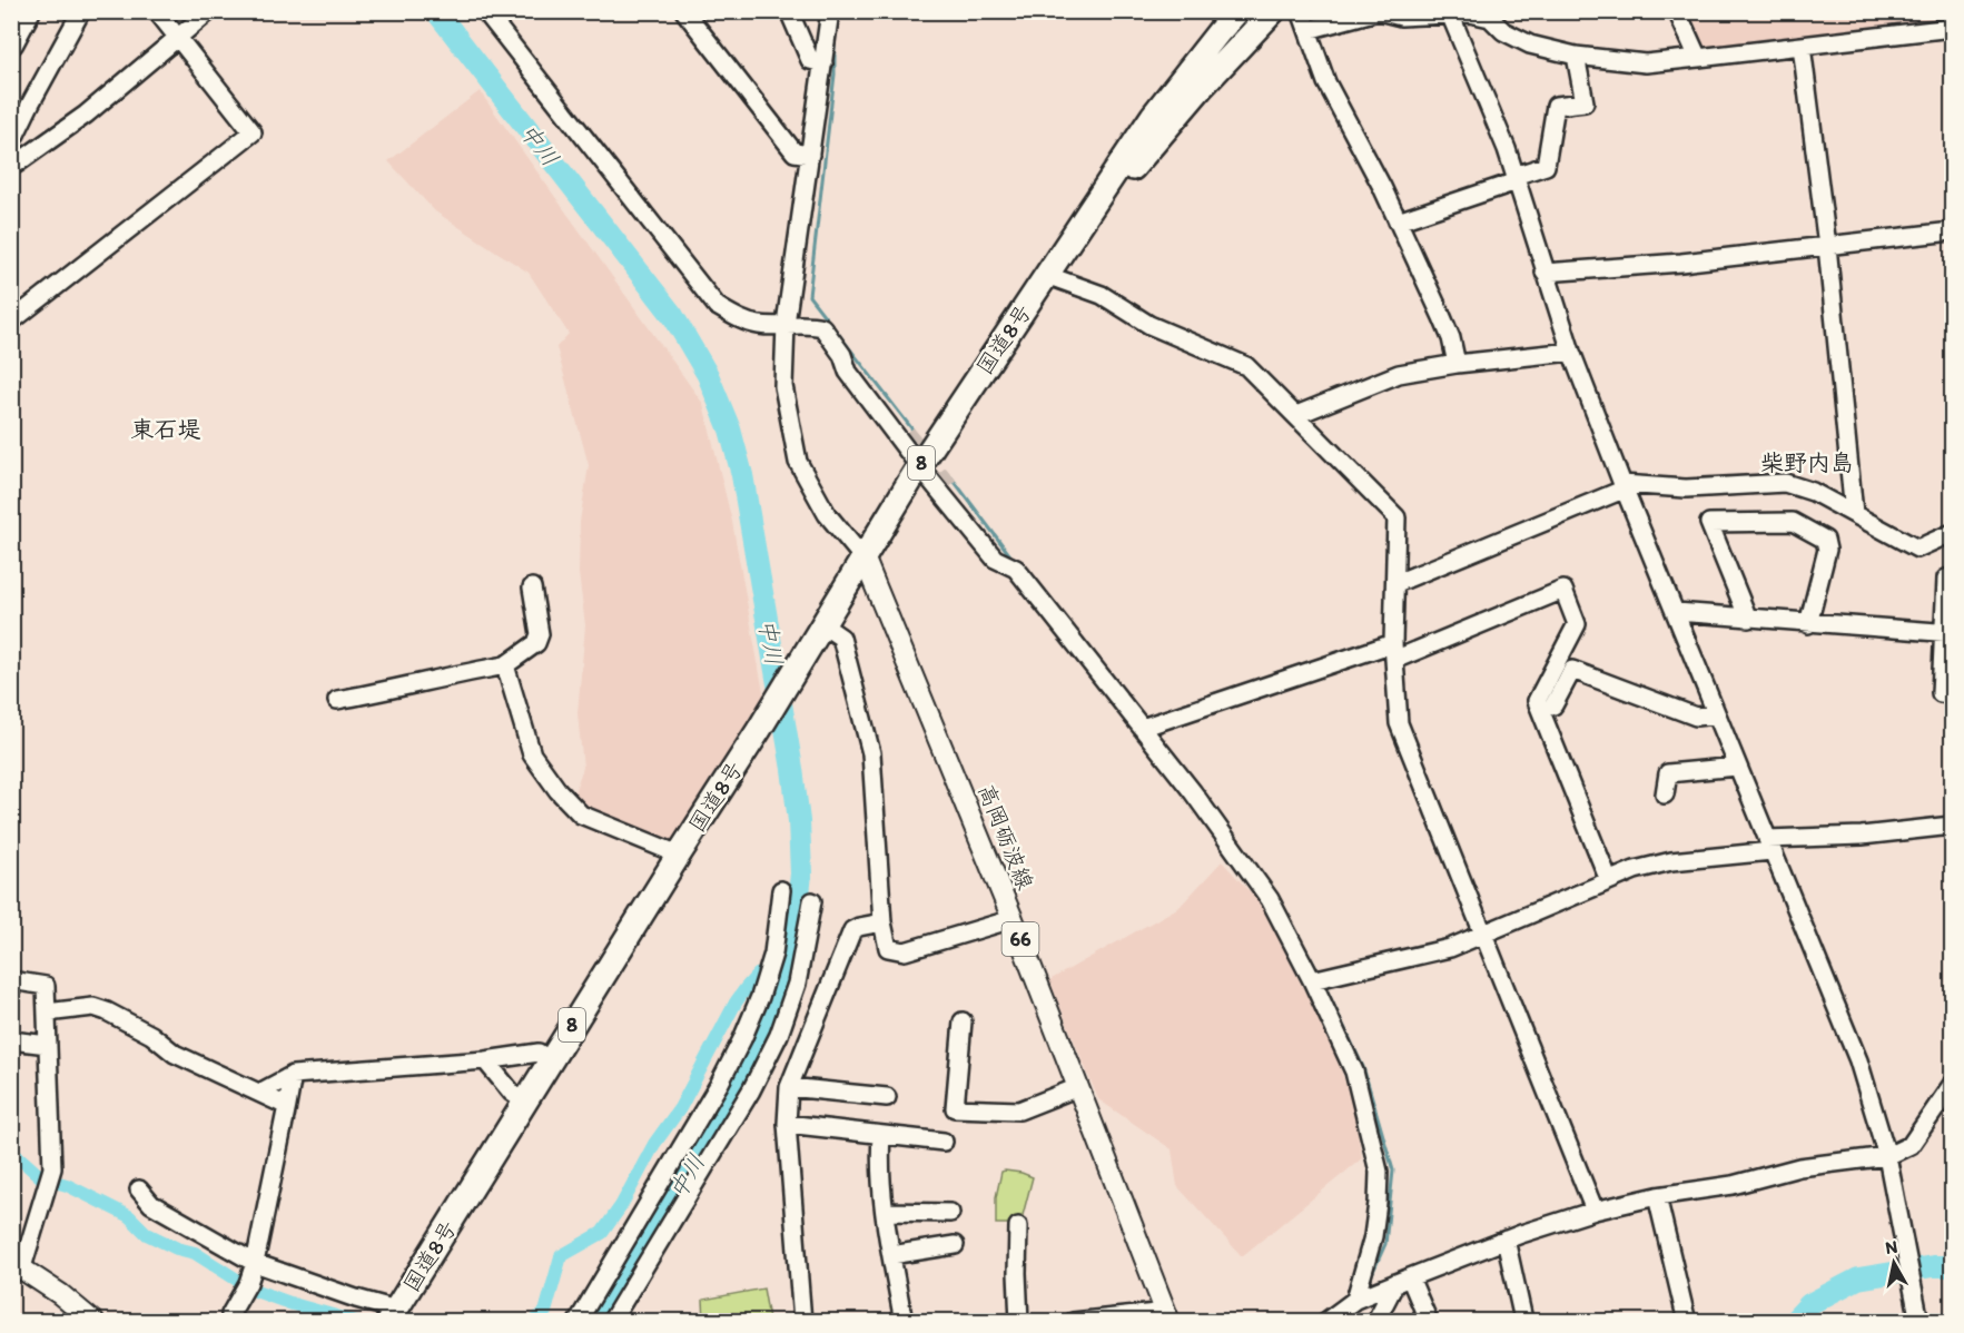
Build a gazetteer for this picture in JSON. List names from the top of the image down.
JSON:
{
  "streets": {
    "highway": ["国道8号", "8"],
    "main road": ["高岡砺波線", "66"]
  },
  "crossings": [
    ["国道8号", "高岡砺波線"]
  ],
  "districts": ["東石堤", "柴野内島"],
  "water": ["中川"],
  "north": "top"
}
